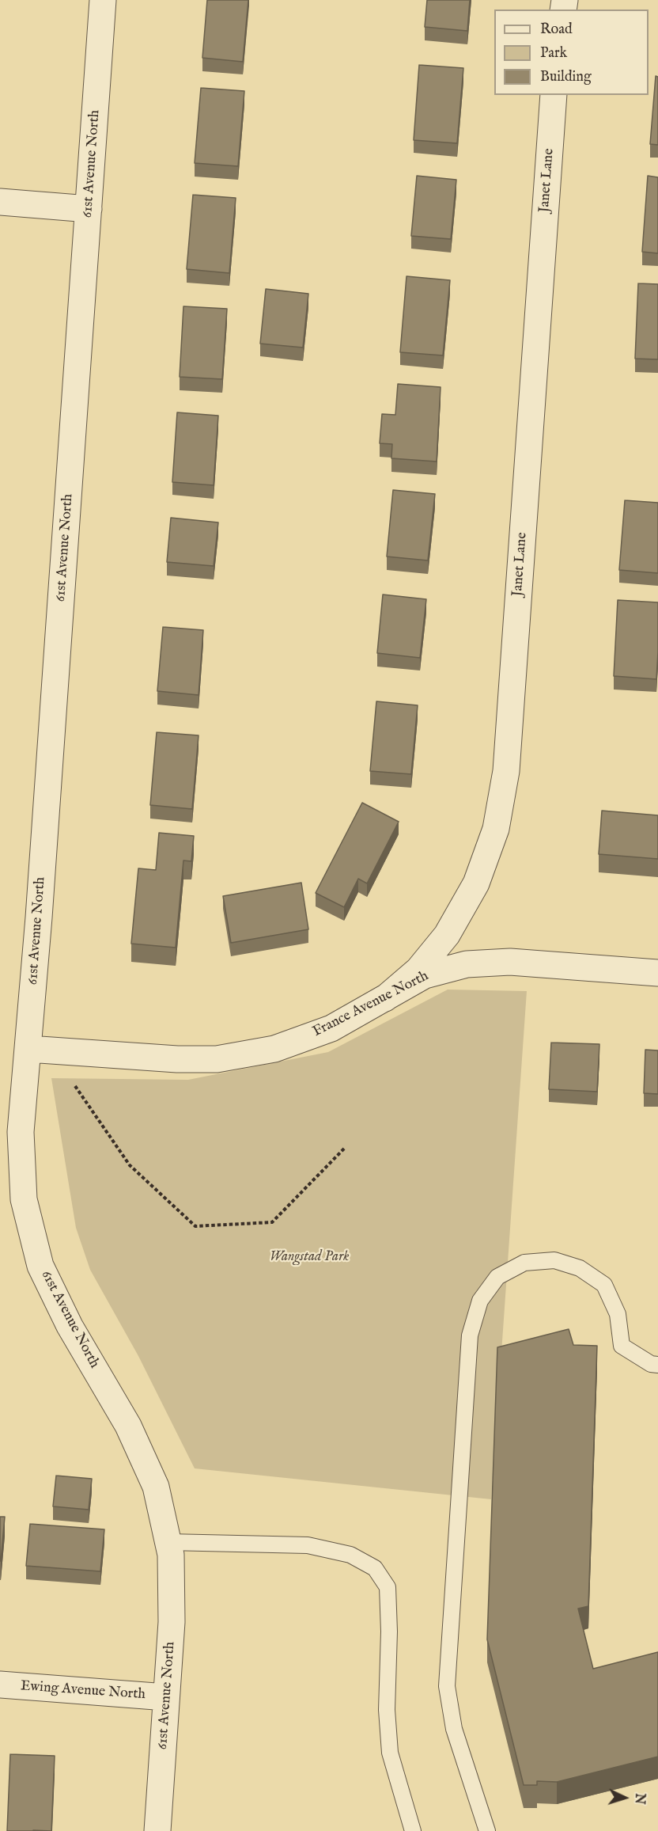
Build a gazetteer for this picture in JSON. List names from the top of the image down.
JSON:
{
  "streets": {
    "street": [
      "61st Avenue North",
      "Janet Lane",
      "France Avenue North",
      "Ewing Avenue North"
    ]
  },
  "crossings": [
    ["61st Avenue North", "France Avenue North"],
    ["61st Avenue North", "Ewing Avenue North"],
    ["Janet Lane", "France Avenue North"]
  ],
  "parks": ["Wangstad Park"],
  "legend": ["Road", "Park", "Building"],
  "north": "right"
}
